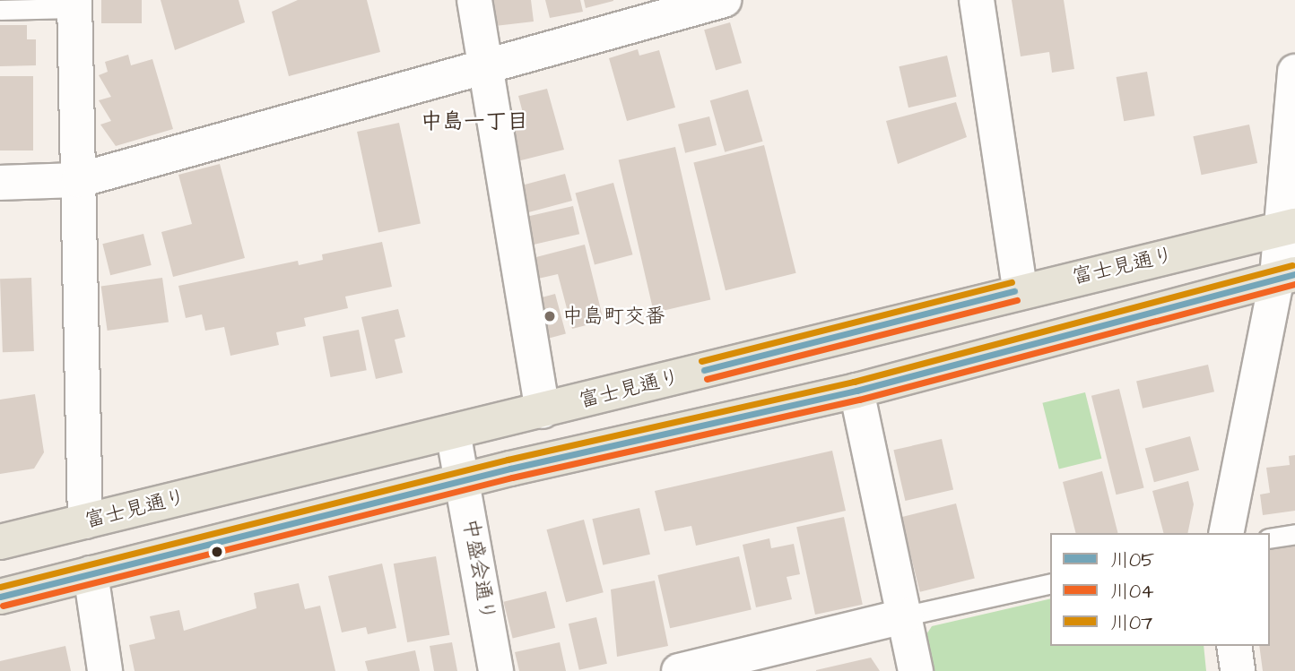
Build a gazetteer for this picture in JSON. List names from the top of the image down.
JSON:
{
  "streets": {
    "highway": ["富士見通り"],
    "street": ["中盛会通り"]
  },
  "crossings": [
    ["富士見通り", "中盛会通り"]
  ],
  "districts": ["中島一丁目"],
  "places": ["中島町交番"],
  "lines": ["transit line 川07", "transit line 川05", "transit line 川04"],
  "legend": ["川05", "川04", "川07"]
}
